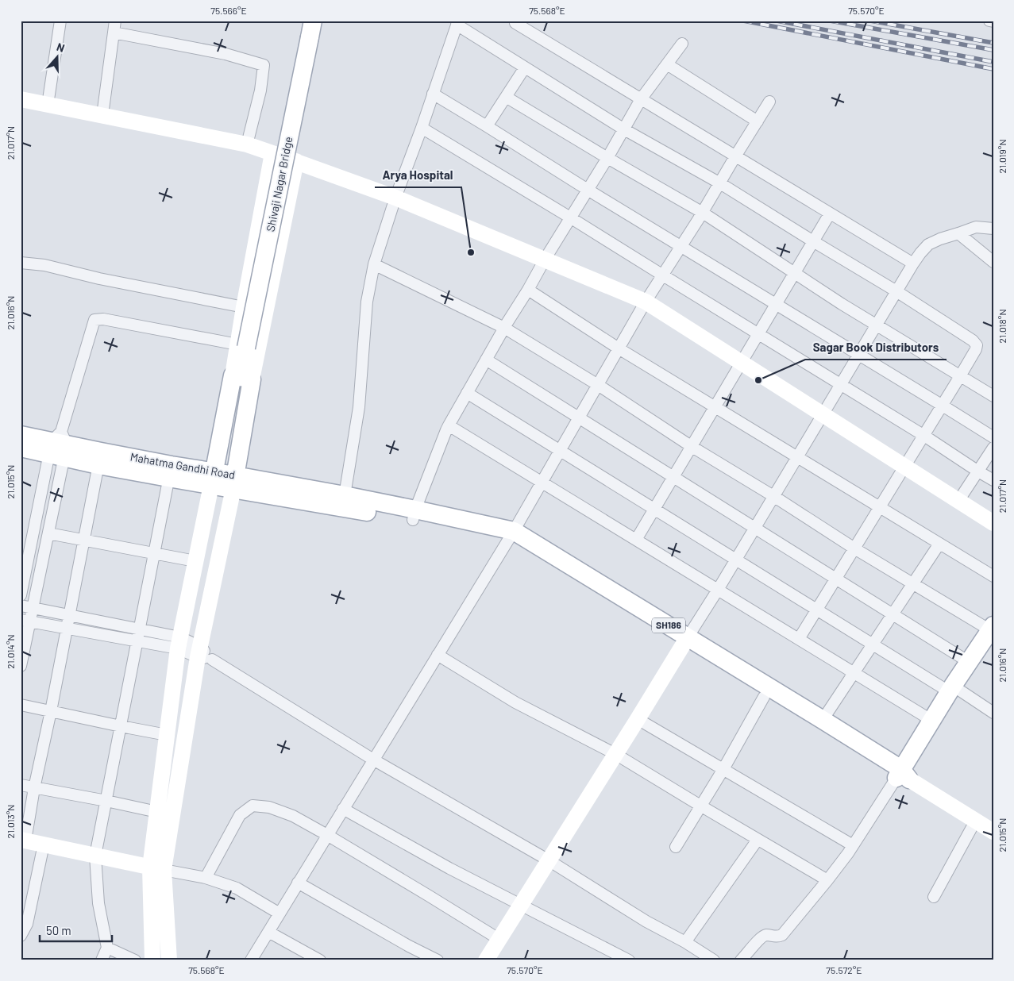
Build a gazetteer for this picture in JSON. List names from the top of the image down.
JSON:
{
  "streets": {
    "main road": ["Shivaji Nagar Bridge", "Mahatma Gandhi Road", "SH186"]
  },
  "crossings": [
    ["Mahatma Gandhi Road", "SH186"]
  ],
  "places": ["Arya Hospital", "Sagar Book Distributors"],
  "scale_bar": "50 m",
  "north": "top",
  "coordinates": [
    "75.566°E",
    "75.568°E",
    "75.570°E",
    "21.017°N",
    "21.019°N",
    "21.016°N",
    "21.018°N",
    "21.015°N",
    "21.014°N",
    "21.013°N",
    "75.572°E"
  ]
}
